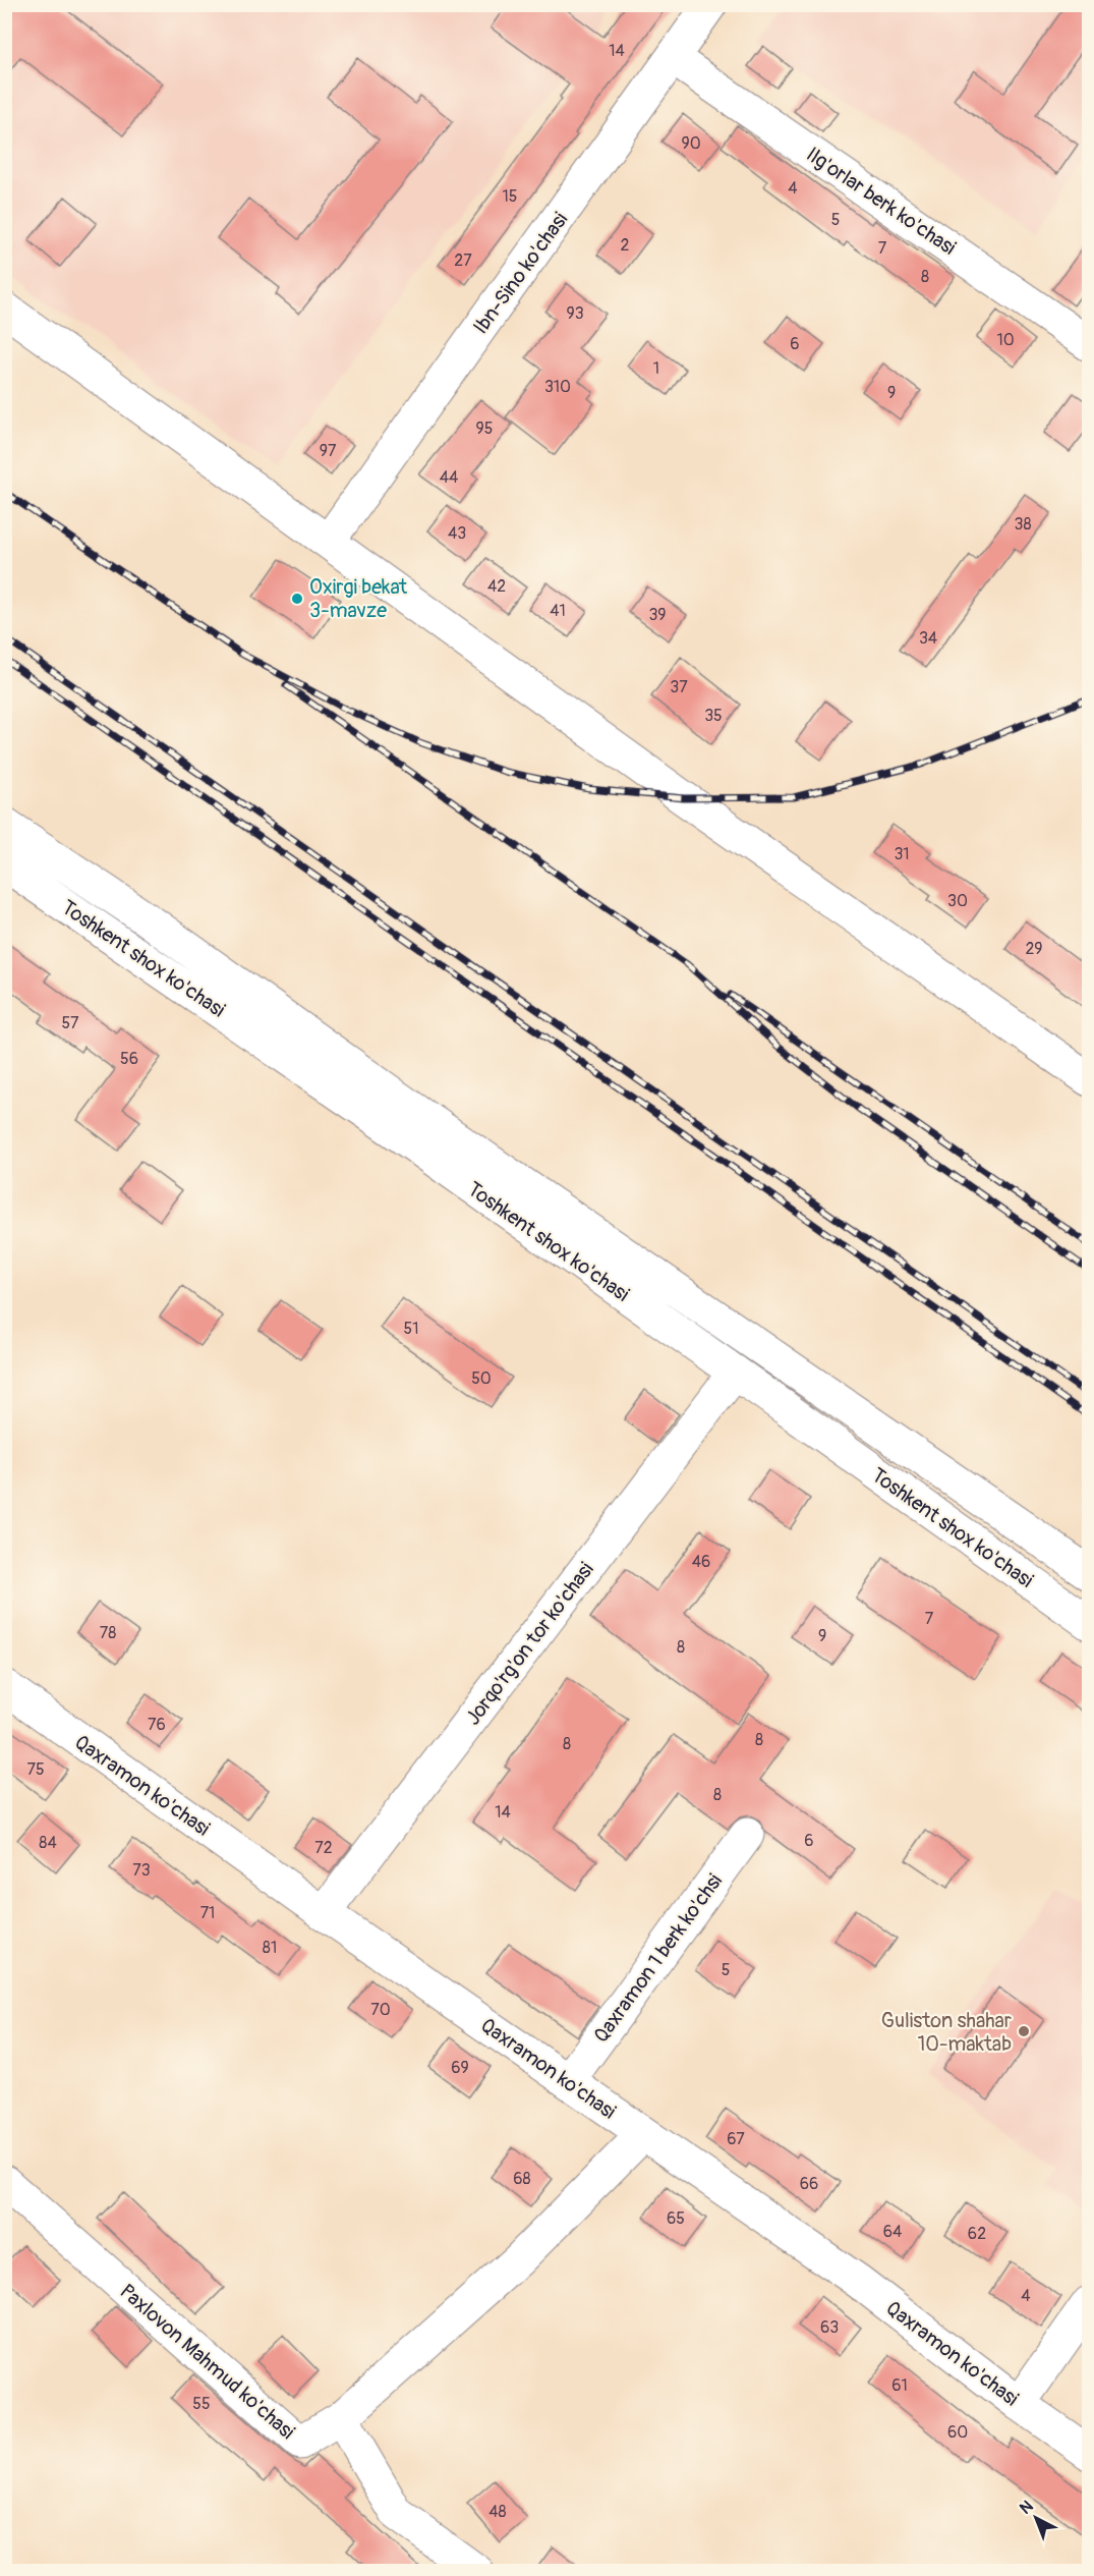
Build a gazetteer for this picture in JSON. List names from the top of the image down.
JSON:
{
  "streets": {
    "main road": [
      "Ilg'orlar berk ko'chasi",
      "Ibn-Sino ko'chasi",
      "Toshkent shox ko'chasi",
      "Jorqo'rg'on tor ko'chasi",
      "Qaxramon ko'chasi",
      "Qaxramon 1 berk ko'chsi",
      "Paxlovon Mahmud ko'chasi"
    ]
  },
  "crossings": [
    ["Ilg'orlar berk ko'chasi", "Ibn-Sino ko'chasi"],
    ["Toshkent shox ko'chasi", "Jorqo'rg'on tor ko'chasi"],
    ["Jorqo'rg'on tor ko'chasi", "Qaxramon ko'chasi"],
    ["Qaxramon ko'chasi", "Qaxramon 1 berk ko'chsi"]
  ],
  "places": ["Oxirgi bekat 3-mavze", "Guliston shahar 10-maktab"],
  "house_numbers": [
    "14",
    "90",
    "4",
    "15",
    "5",
    "2",
    "7",
    "27",
    "8",
    "93",
    "10",
    "6",
    "1",
    "310",
    "9",
    "95",
    "97",
    "44",
    "38",
    "43",
    "42",
    "41",
    "39",
    "34",
    "37",
    "35",
    "31",
    "30",
    "29",
    "57",
    "56",
    "51",
    "50",
    "46",
    "7",
    "78",
    "9",
    "8",
    "76",
    "8",
    "8",
    "75",
    "8",
    "14",
    "6",
    "84",
    "72",
    "73",
    "71",
    "81",
    "5",
    "70",
    "69",
    "67",
    "68",
    "66",
    "65",
    "64",
    "62",
    "4",
    "63",
    "61",
    "55",
    "60",
    "48"
  ],
  "north": "top left"
}
